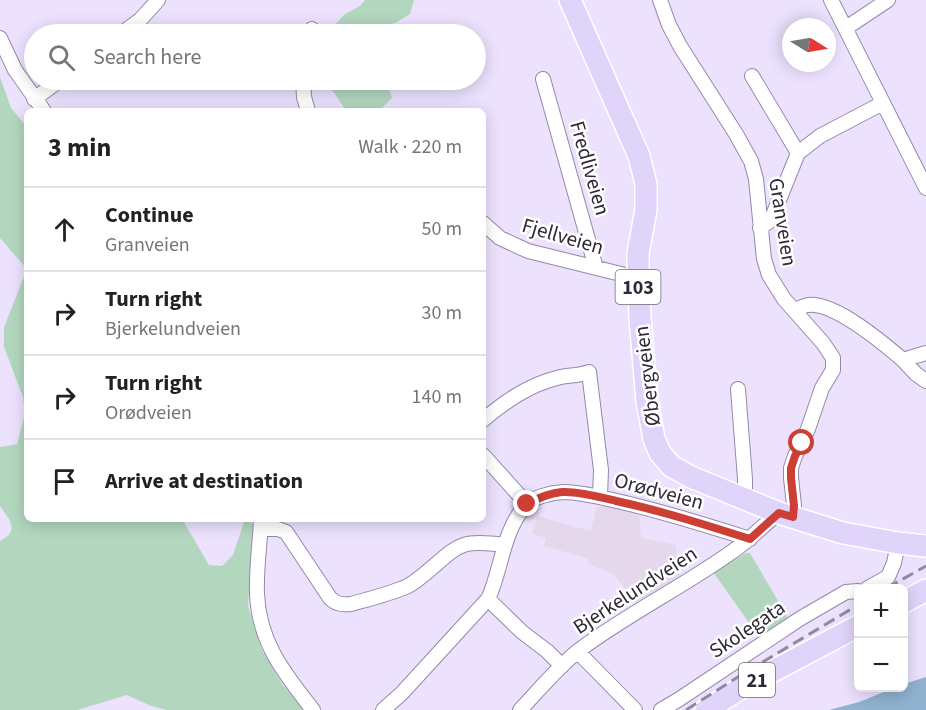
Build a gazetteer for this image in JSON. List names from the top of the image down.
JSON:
{
  "streets": {
    "main road": ["103", "Øbergveien", "21"],
    "street": [
      "Fredliveien",
      "Granveien",
      "Fjellveien",
      "Orødveien",
      "Bjerkelundveien",
      "Skolegata"
    ]
  },
  "crossings": [
    ["Fredliveien", "Fjellveien"],
    ["Granveien", "103"],
    ["Granveien", "Øbergveien"],
    ["Granveien", "Bjerkelundveien"],
    ["Fjellveien", "Øbergveien"],
    ["103", "Øbergveien"],
    ["103", "Bjerkelundveien"],
    ["Øbergveien", "Bjerkelundveien"],
    ["Orødveien", "Bjerkelundveien"]
  ],
  "north": "right",
  "page": {
    "search": "Search here",
    "heading": ["3 min", "Walk · 220 m"],
    "list": [
      ["Continue", "Granveien", "50 m"],
      ["Turn right", "Bjerkelundveien", "30 m"],
      ["Turn right", "Orødveien", "140 m"],
      "Arrive at destination"
    ],
    "map_buttons": ["+", "−"]
  }
}
